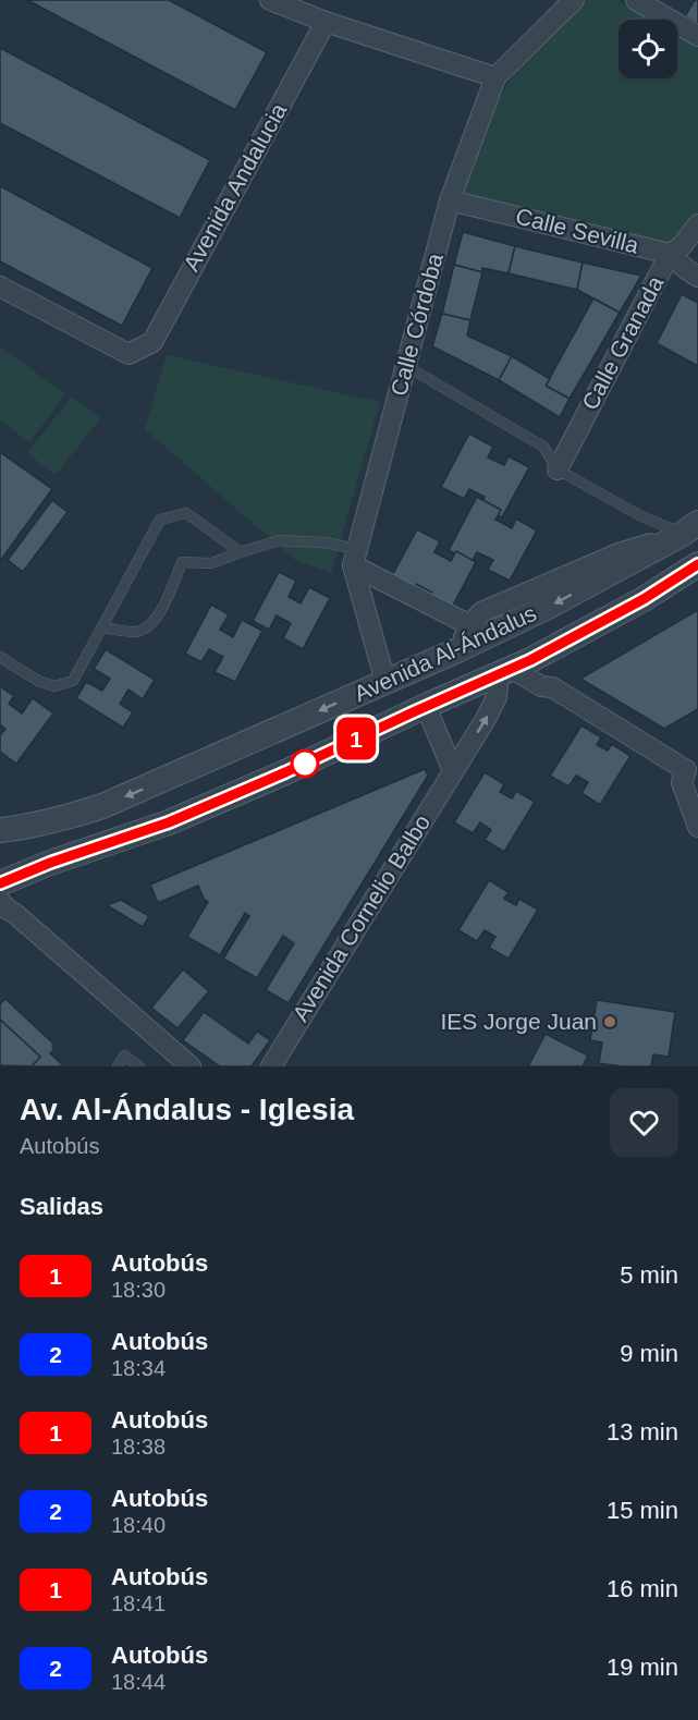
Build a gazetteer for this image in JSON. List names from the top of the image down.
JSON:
{
  "streets": {
    "street": [
      "Avenida Andalucia",
      "Calle Sevilla",
      "Calle Córdoba",
      "Calle Granada",
      "Avenida Al-Ándalus",
      "Avenida Cornelio Balbo"
    ]
  },
  "crossings": [
    ["Calle Sevilla", "Calle Córdoba"],
    ["Calle Sevilla", "Calle Granada"],
    ["Avenida Al-Ándalus", "Avenida Cornelio Balbo"]
  ],
  "places": ["IES Jorge Juan"],
  "lines": ["bus line 1"],
  "page": {
    "on_map": "1",
    "heading": [
      ["Av. Al-Ándalus - Iglesia", "Autobús"],
      "Salidas"
    ],
    "list": [
      {
        "mark": "1",
        "name": "Autobús",
        "note": "18:30",
        "value": "5 min"
      },
      {
        "mark": "2",
        "name": "Autobús",
        "note": "18:34",
        "value": "9 min"
      },
      {
        "mark": "1",
        "name": "Autobús",
        "note": "18:38",
        "value": "13 min"
      },
      {
        "mark": "2",
        "name": "Autobús",
        "note": "18:40",
        "value": "15 min"
      },
      {
        "mark": "1",
        "name": "Autobús",
        "note": "18:41",
        "value": "16 min"
      },
      {
        "mark": "2",
        "name": "Autobús",
        "note": "18:44",
        "value": "19 min"
      }
    ]
  }
}
